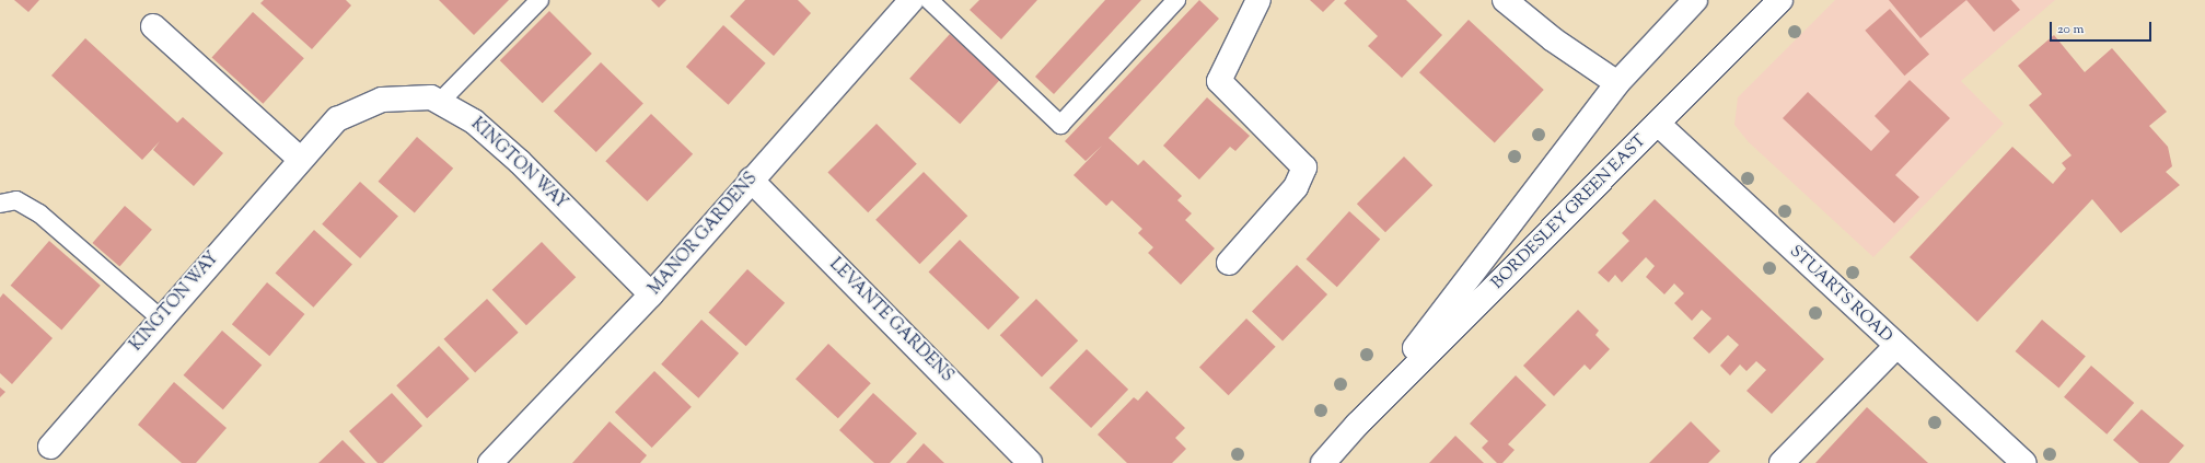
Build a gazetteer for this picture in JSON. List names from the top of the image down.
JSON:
{
  "streets": {
    "street": [
      "KINGTON WAY",
      "BORDESLEY GREEN EAST",
      "MANOR GARDENS",
      "STUARTS ROAD",
      "LEVANTE GARDENS"
    ]
  },
  "crossings": [
    ["KINGTON WAY", "MANOR GARDENS"],
    ["BORDESLEY GREEN EAST", "STUARTS ROAD"],
    ["MANOR GARDENS", "LEVANTE GARDENS"]
  ],
  "scale_bar": "20 m"
}
